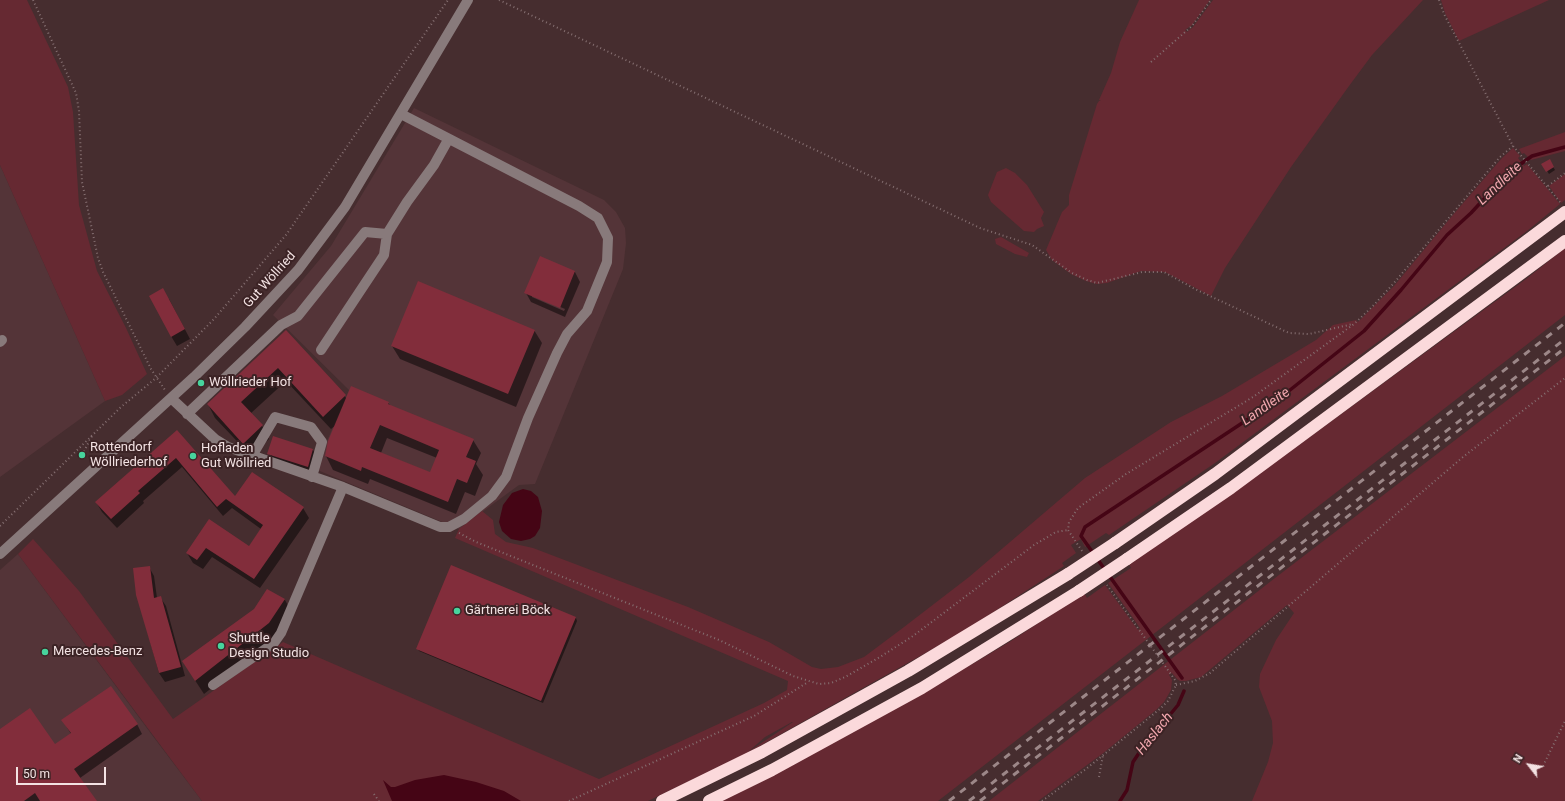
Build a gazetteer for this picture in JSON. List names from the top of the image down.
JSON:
{
  "streets": {
    "street": ["Gut Wöllried"]
  },
  "water": ["Landleite", "Haslach"],
  "places": [
    "Wöllrieder Hof",
    "Rottendorf Wöllriederhof",
    "Hofladen Gut Wöllried",
    "Gärtnerei Böck",
    "Shuttle Design Studio",
    "Mercedes-Benz"
  ],
  "scale_bar": "50 m",
  "north": "top left"
}
